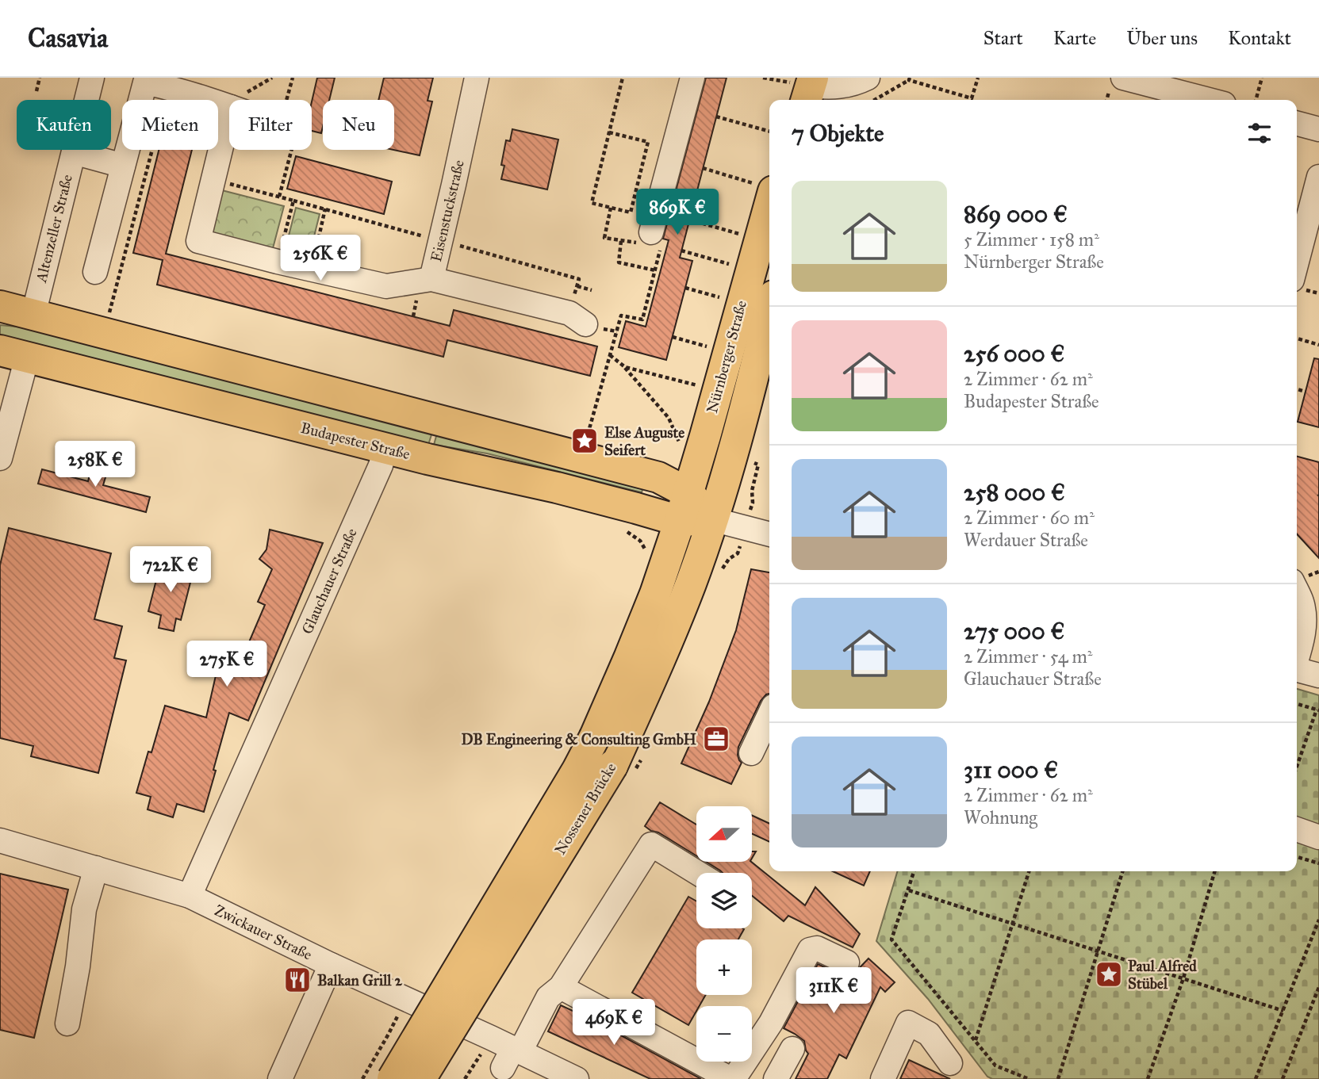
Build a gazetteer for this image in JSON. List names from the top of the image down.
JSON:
{
  "streets": {
    "main road": ["Nürnberger Straße", "Budapester Straße", "Nossener Brücke"],
    "street": [
      "Eisenstuckstraße",
      "Altenzeller Straße",
      "Glauchauer Straße",
      "Zwickauer Straße"
    ]
  },
  "crossings": [
    ["Nürnberger Straße", "Budapester Straße"],
    ["Nürnberger Straße", "Nossener Brücke"],
    ["Budapester Straße", "Glauchauer Straße"],
    ["Budapester Straße", "Nossener Brücke"],
    ["Glauchauer Straße", "Zwickauer Straße"]
  ],
  "places": {
    "place": ["Else Auguste Seifert", "Paul Alfred Stübel"],
    "office": ["DB Engineering & Consulting GmbH"],
    "restaurant": ["Balkan Grill 2"]
  },
  "north": "left",
  "page": {
    "header": "Casavia",
    "nav": [
      "Start",
      "Karte",
      "Über uns",
      "Kontakt"
    ],
    "chip": [
      "Kaufen",
      "Mieten",
      "Filter",
      "Neu"
    ],
    "heading": "7 Objekte",
    "list": [
      {
        "name": "869 000 €",
        "note": "5 Zimmer · 158 m² · Nürnberger Straße"
      },
      {
        "name": "256 000 €",
        "note": "2 Zimmer · 62 m² · Budapester Straße"
      },
      {
        "name": "258 000 €",
        "note": "2 Zimmer · 60 m² · Werdauer Straße"
      },
      {
        "name": "275 000 €",
        "note": "2 Zimmer · 54 m² · Glauchauer Straße"
      },
      {
        "name": "311 000 €",
        "note": "2 Zimmer · 62 m² · Wohnung"
      }
    ],
    "price": [
      "869K €",
      "256K €",
      "258K €",
      "722K €",
      "275K €",
      "311K €",
      "469K €"
    ],
    "map_buttons": ["+", "−"]
  }
}
